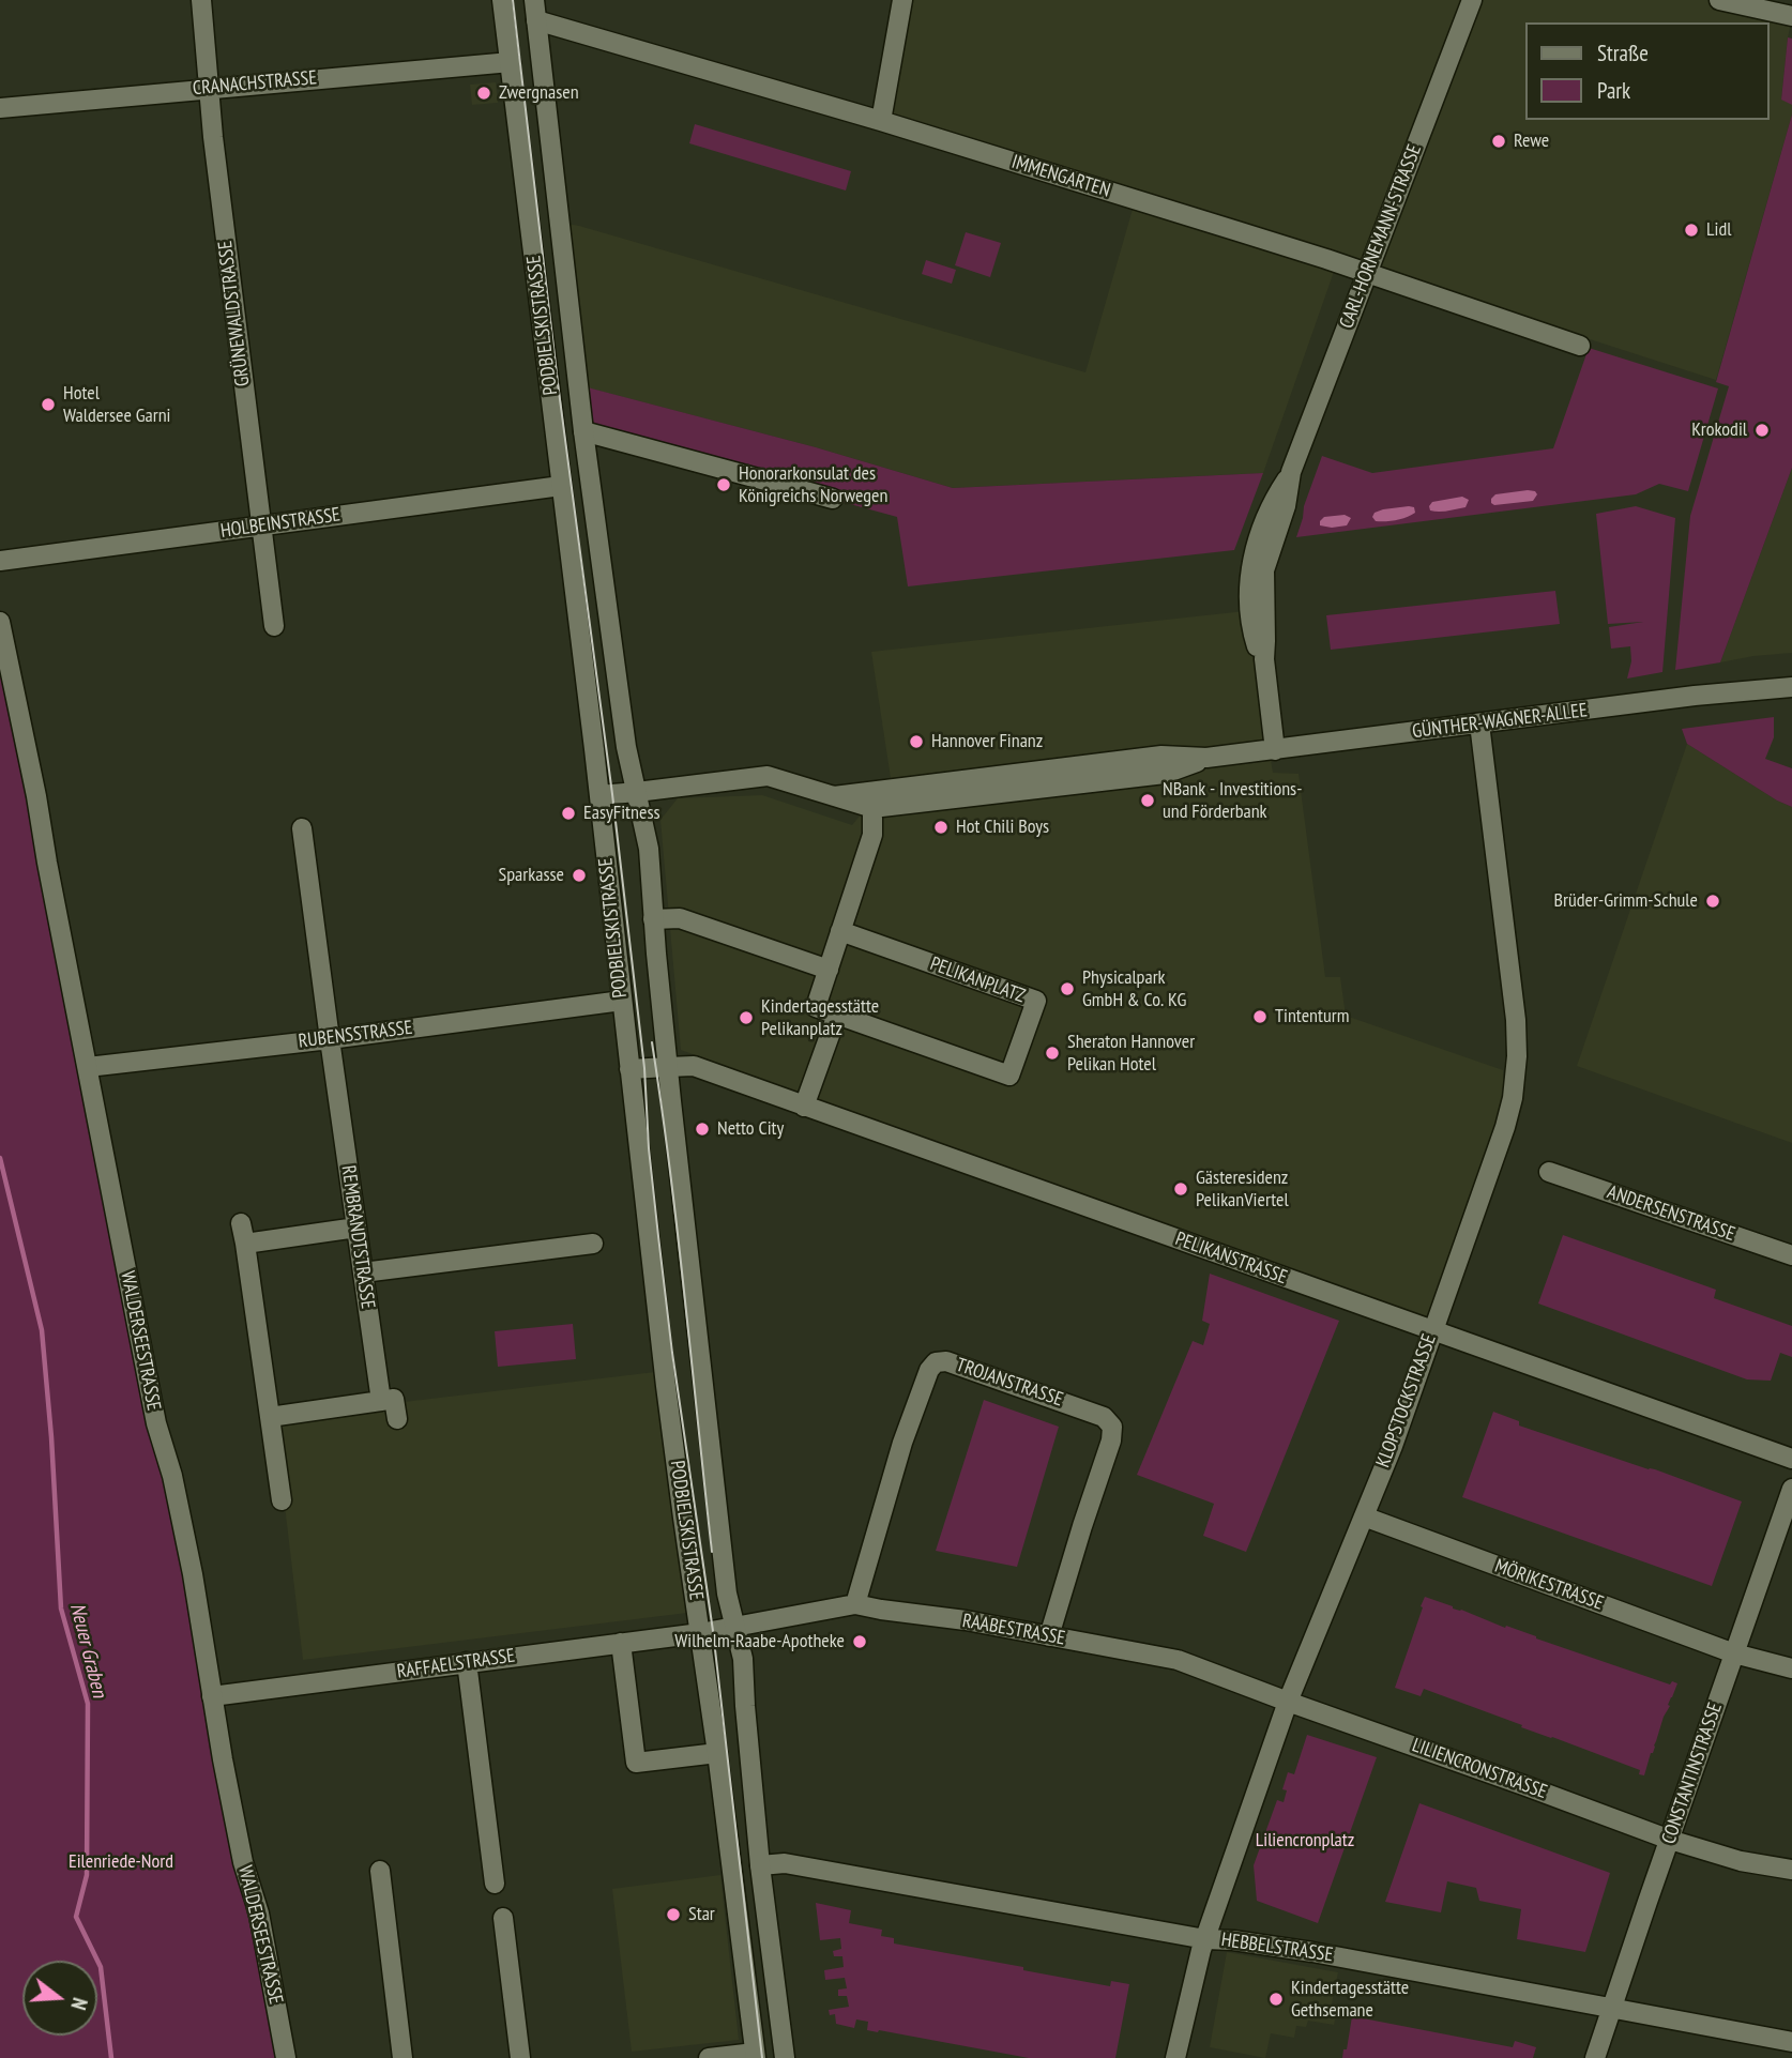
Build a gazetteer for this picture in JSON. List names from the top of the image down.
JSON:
{
  "streets": {
    "street": [
      "CRANACHSTRASSE",
      "IMMENGARTEN",
      "CARL-HORNEMANN-STRASSE",
      "GRÜNEWALDSTRASSE",
      "PODBIELSKISTRASSE",
      "HOLBEINSTRASSE",
      "GÜNTHER-WAGNER-ALLEE",
      "PELIKANPLATZ",
      "RUBENSSTRASSE",
      "ANDERSENSTRASSE",
      "REMBRANDTSTRASSE",
      "PELIKANSTRASSE",
      "WALDERSEESTRASSE",
      "TROJANSTRASSE",
      "KLOPSTOCKSTRASSE",
      "MÖRIKESTRASSE",
      "RAABESTRASSE",
      "RAFFAELSTRASSE",
      "LILIENCRONSTRASSE",
      "CONSTANTINSTRASSE",
      "HEBBELSTRASSE"
    ]
  },
  "crossings": [
    ["CRANACHSTRASSE", "GRÜNEWALDSTRASSE"],
    ["CRANACHSTRASSE", "PODBIELSKISTRASSE"],
    ["IMMENGARTEN", "CARL-HORNEMANN-STRASSE"],
    ["IMMENGARTEN", "PODBIELSKISTRASSE"],
    ["CARL-HORNEMANN-STRASSE", "GÜNTHER-WAGNER-ALLEE"],
    ["GRÜNEWALDSTRASSE", "HOLBEINSTRASSE"],
    ["PODBIELSKISTRASSE", "HOLBEINSTRASSE"],
    ["PODBIELSKISTRASSE", "GÜNTHER-WAGNER-ALLEE"],
    ["PODBIELSKISTRASSE", "RUBENSSTRASSE"],
    ["PODBIELSKISTRASSE", "PELIKANSTRASSE"],
    ["PODBIELSKISTRASSE", "RAABESTRASSE"],
    ["PODBIELSKISTRASSE", "RAFFAELSTRASSE"],
    ["PODBIELSKISTRASSE", "HEBBELSTRASSE"],
    ["GÜNTHER-WAGNER-ALLEE", "KLOPSTOCKSTRASSE"],
    ["RUBENSSTRASSE", "REMBRANDTSTRASSE"],
    ["RUBENSSTRASSE", "WALDERSEESTRASSE"],
    ["PELIKANSTRASSE", "KLOPSTOCKSTRASSE"],
    ["WALDERSEESTRASSE", "RAFFAELSTRASSE"],
    ["TROJANSTRASSE", "RAABESTRASSE"],
    ["KLOPSTOCKSTRASSE", "MÖRIKESTRASSE"],
    ["KLOPSTOCKSTRASSE", "RAABESTRASSE"],
    ["KLOPSTOCKSTRASSE", "LILIENCRONSTRASSE"],
    ["KLOPSTOCKSTRASSE", "HEBBELSTRASSE"],
    ["MÖRIKESTRASSE", "CONSTANTINSTRASSE"],
    ["RAABESTRASSE", "LILIENCRONSTRASSE"],
    ["LILIENCRONSTRASSE", "CONSTANTINSTRASSE"],
    ["CONSTANTINSTRASSE", "HEBBELSTRASSE"]
  ],
  "water": ["Neuer Graben"],
  "parks": ["Liliencronplatz", "Eilenriede-Nord"],
  "places": [
    "Zwergnasen",
    "Rewe",
    "Lidl",
    "Hotel Waldersee Garni",
    "Krokodil",
    "Honorarkonsulat des Königreichs Norwegen",
    "Hannover Finanz",
    "NBank - Investitions- und Förderbank",
    "EasyFitness",
    "Hot Chili Boys",
    "Sparkasse",
    "Brüder-Grimm-Schule",
    "Physicalpark GmbH & Co. KG",
    "Tintenturm",
    "Kindertagesstätte Pelikanplatz",
    "Sheraton Hannover Pelikan Hotel",
    "Netto City",
    "Gästeresidenz PelikanViertel",
    "Wilhelm-Raabe-Apotheke",
    "Star",
    "Kindertagesstätte Gethsemane"
  ],
  "legend": ["Straße", "Park"],
  "north": "right"
}
